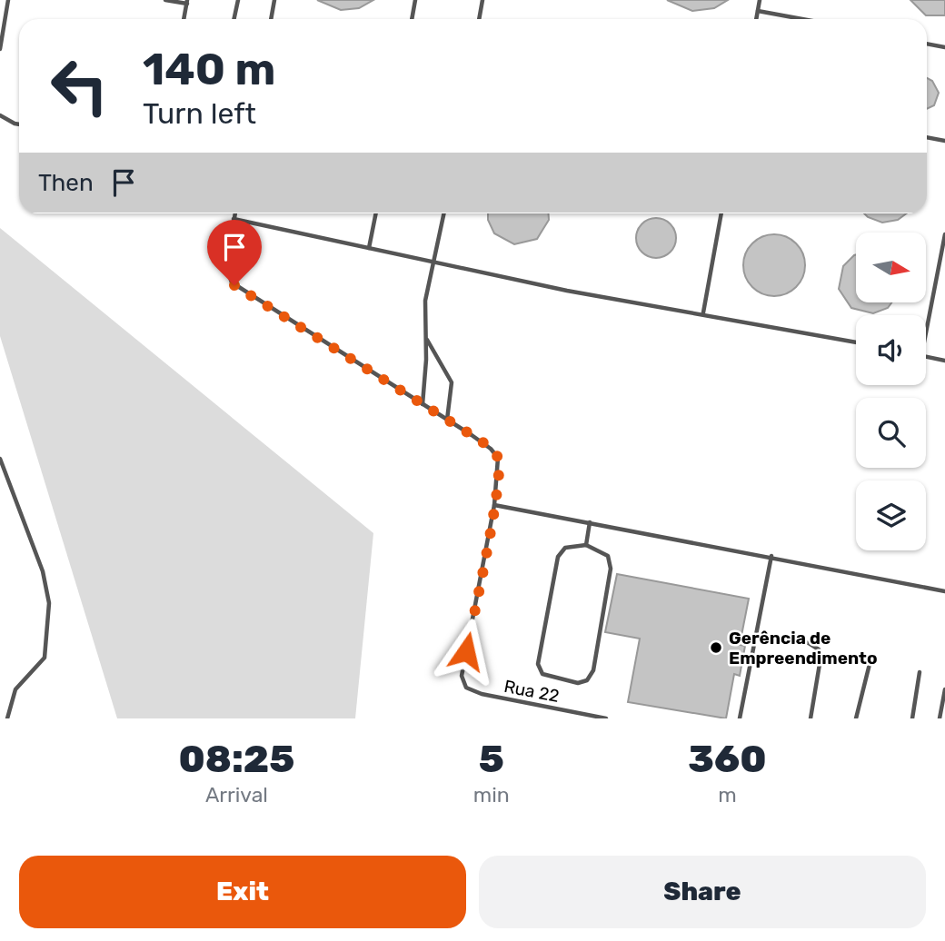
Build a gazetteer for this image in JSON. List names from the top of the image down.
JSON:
{
  "streets": {
    "lane": ["Rua 22"]
  },
  "places": ["Gerência de Empreendimento"],
  "north": "right",
  "page": {
    "turn": ["140 m", "Turn left"],
    "then": "Then",
    "eta": [
      "08:25",
      "Arrival",
      "5",
      "min",
      "360",
      "m"
    ],
    "buttons": ["Exit", "Share"]
  }
}
